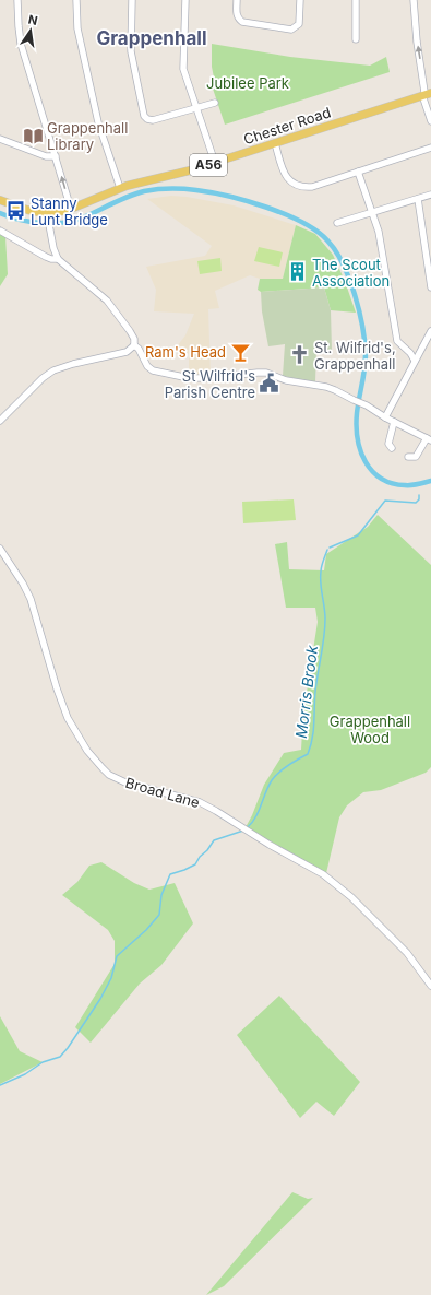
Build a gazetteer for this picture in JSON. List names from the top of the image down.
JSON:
{
  "streets": {
    "main road": ["Chester Road", "A56"],
    "street": ["Broad Lane"]
  },
  "districts": ["Grappenhall"],
  "water": ["Morris Brook"],
  "parks": ["Jubilee Park", "Grappenhall Wood"],
  "places": {
    "library": ["Grappenhall Library"],
    "bus stop": ["Stanny Lunt Bridge"],
    "building": ["The Scout Association"],
    "bar": ["Ram's Head"],
    "church": ["St. Wilfrid's, Grappenhall"],
    "public building": ["St Wilfrid's Parish Centre"]
  },
  "north": "top"
}
